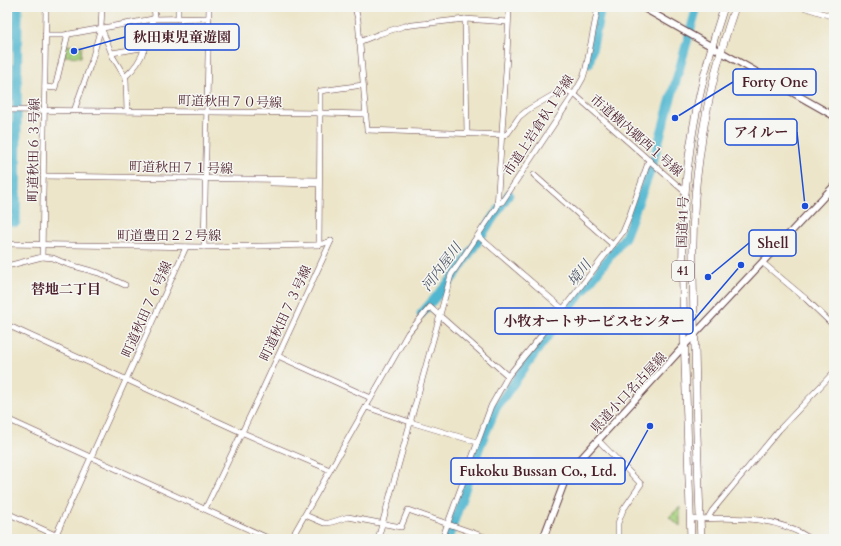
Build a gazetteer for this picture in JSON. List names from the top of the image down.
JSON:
{
  "streets": {
    "highway": ["国道41号", "41"],
    "main road": ["県道小口名古屋線"],
    "street": [
      "町道秋田７０号線",
      "市道上岩倉杁１号線",
      "市道横内郷西１号線",
      "町道秋田６３号線",
      "町道秋田７１号線",
      "町道豊田２２号線",
      "町道秋田７６号線",
      "町道秋田７３号線"
    ]
  },
  "crossings": [
    ["町道秋田７０号線", "町道秋田６３号線"],
    ["市道上岩倉杁１号線", "市道横内郷西１号線"],
    ["市道横内郷西１号線", "国道41号"],
    ["町道秋田６３号線", "町道秋田７１号線"],
    ["町道秋田６３号線", "町道豊田２２号線"],
    ["国道41号", "県道小口名古屋線"],
    ["町道豊田２２号線", "町道秋田７６号線"],
    ["町道豊田２２号線", "町道秋田７３号線"]
  ],
  "districts": ["替地二丁目"],
  "water": ["河内屋川", "境川"],
  "places": [
    "秋田東児童遊園",
    "Forty One",
    "アイルー",
    "小牧オートサービスセンター",
    "Shell",
    "Fukoku Bussan Co., Ltd."
  ]
}
